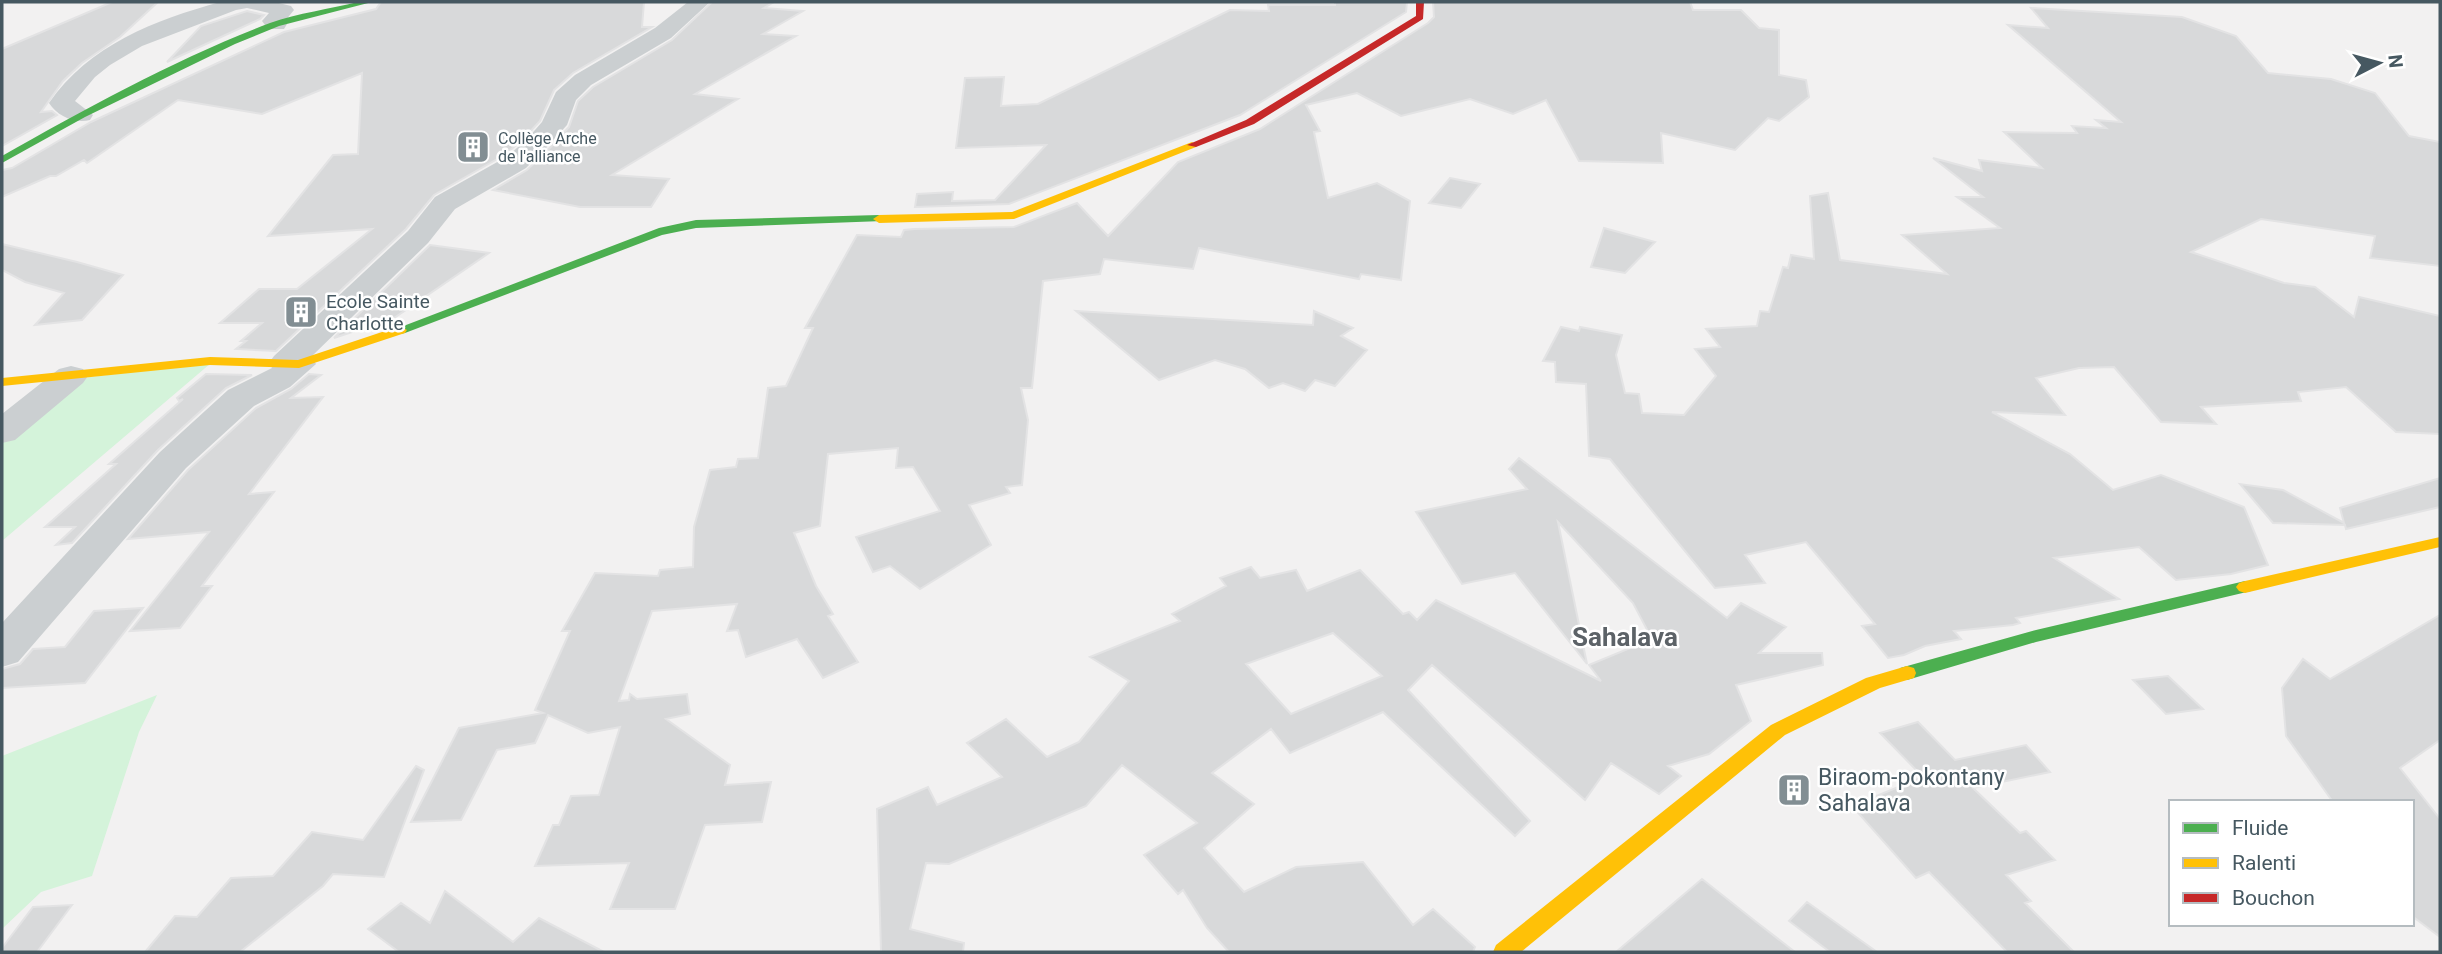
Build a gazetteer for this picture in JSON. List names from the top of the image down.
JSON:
{
  "districts": ["Sahalava"],
  "places": {
    "building": ["Collège Arche de l'alliance", "Ecole Sainte Charlotte", "Biraom-pokontany Sahalava"]
  },
  "legend": ["Fluide", "Ralenti", "Bouchon"],
  "north": "right"
}
